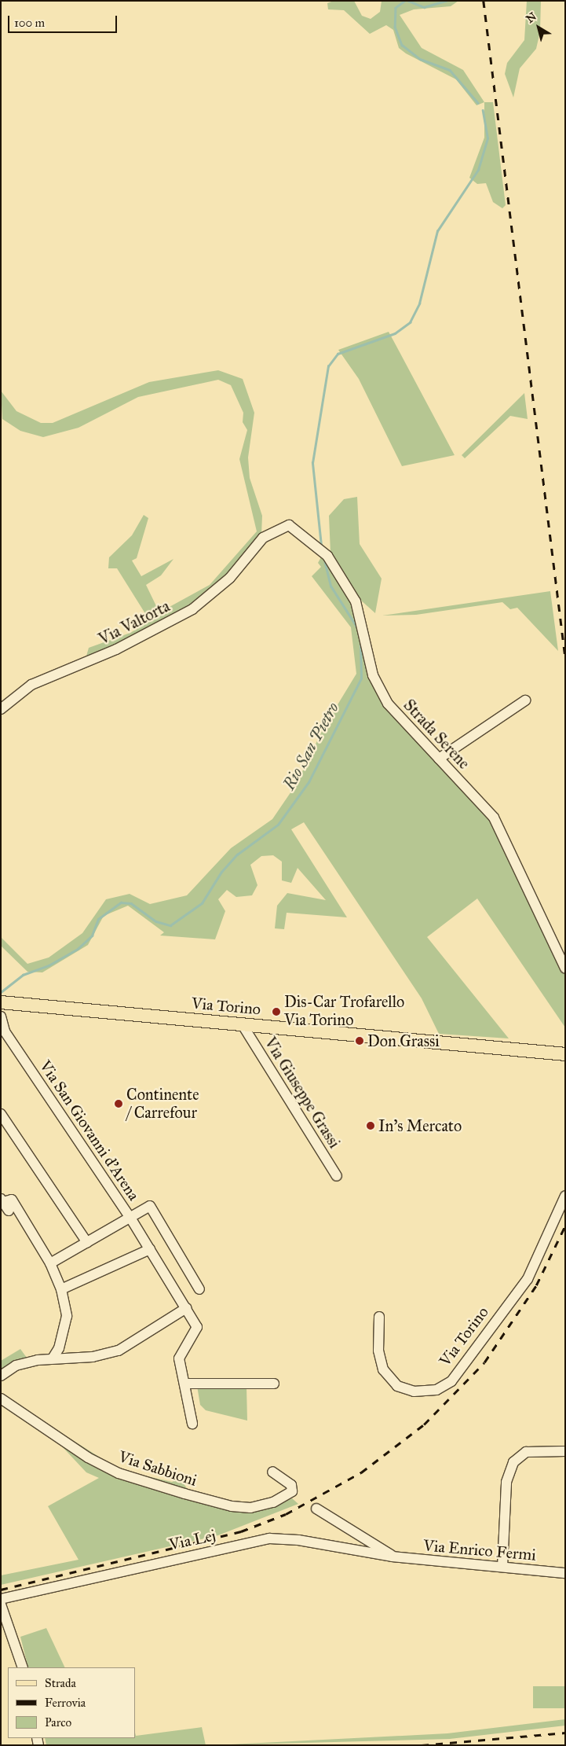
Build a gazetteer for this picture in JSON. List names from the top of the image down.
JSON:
{
  "streets": {
    "main road": ["Via Torino"],
    "street": [
      "Via Valtorta",
      "Strada Serene",
      "Via Giuseppe Grassi",
      "Via San Giovanni d'Arena",
      "Via Sabbioni",
      "Via Lej",
      "Via Enrico Fermi"
    ]
  },
  "crossings": [
    ["Via Valtorta", "Strada Serene"],
    ["Via Torino", "Via Giuseppe Grassi"],
    ["Via Lej", "Via Enrico Fermi"]
  ],
  "water": ["Rio San Pietro"],
  "places": [
    "Dis-Car Trofarello Via Torino",
    "Don Grassi",
    "Continente / Carrefour",
    "In's Mercato"
  ],
  "legend": ["Strada", "Ferrovia", "Parco"],
  "scale_bar": "100 m",
  "north": "top left"
}
